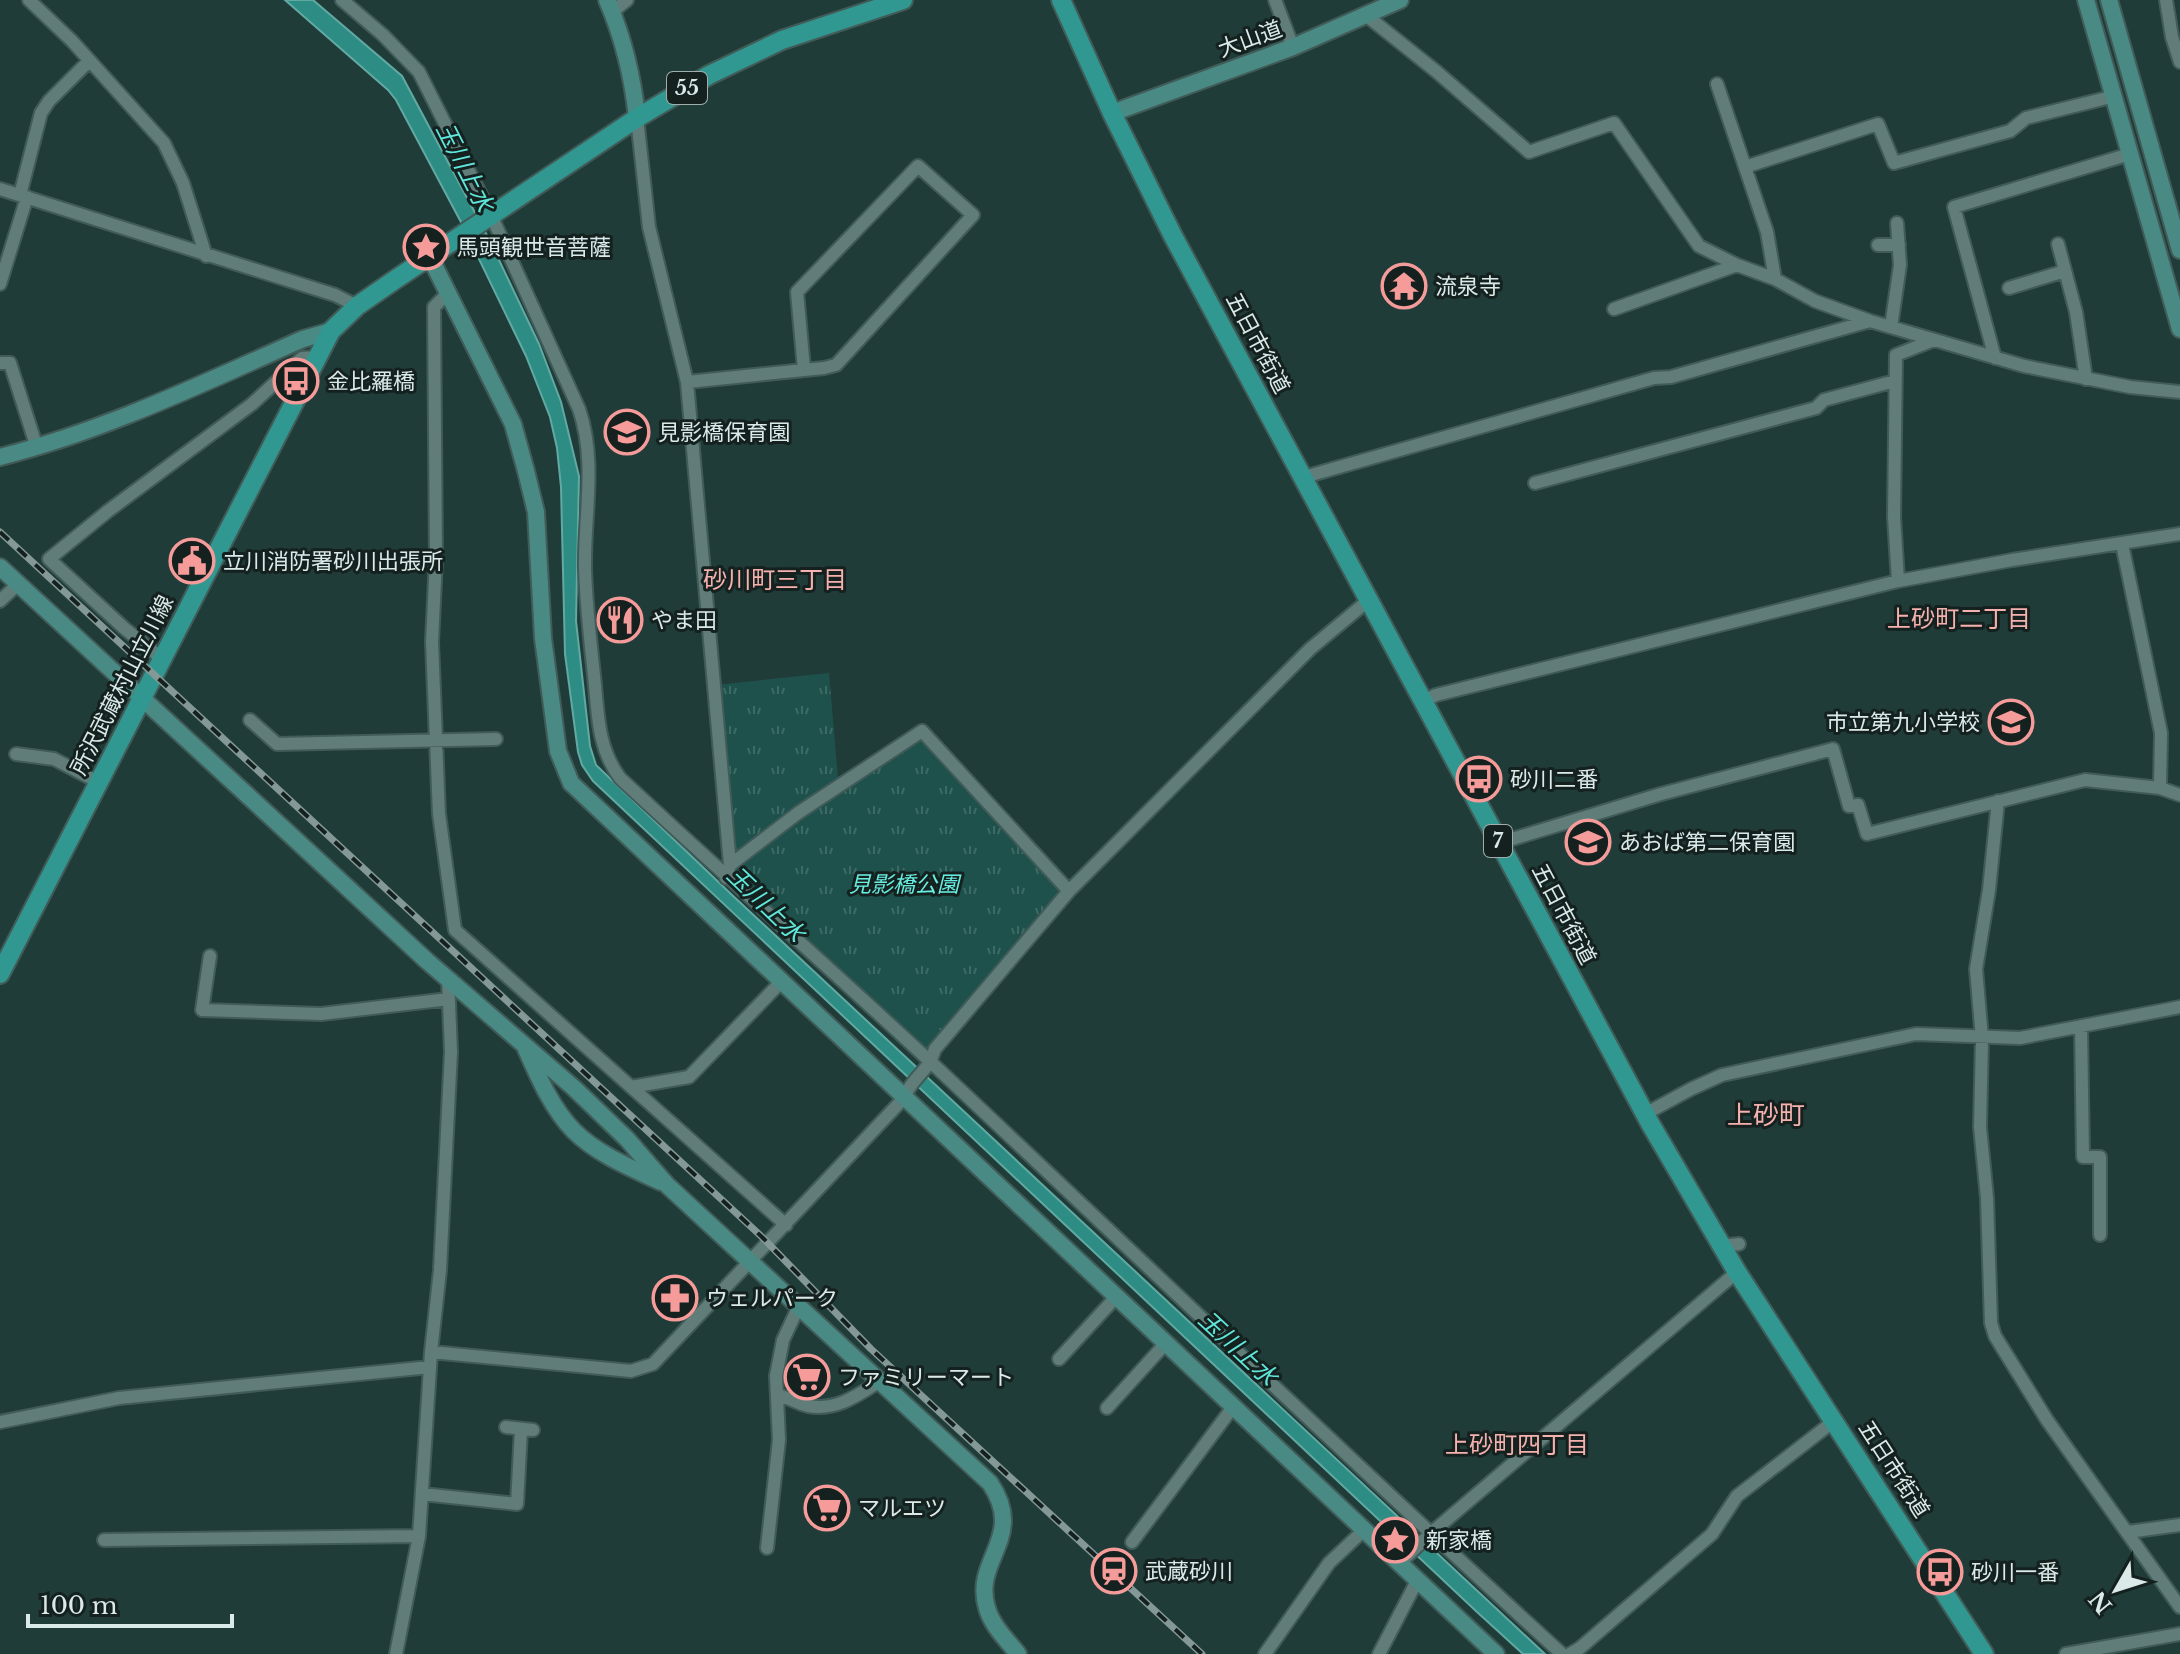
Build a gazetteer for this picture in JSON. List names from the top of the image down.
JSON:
{
  "streets": {
    "main road": [
      "55",
      "五日市街道",
      "所沢武蔵村山立川線",
      "7"
    ],
    "street": ["大山道"]
  },
  "crossings": [
    ["大山道", "五日市街道"],
    ["55", "所沢武蔵村山立川線"]
  ],
  "districts": [
    "砂川町三丁目",
    "上砂町二丁目",
    "上砂町",
    "上砂町四丁目"
  ],
  "water": ["玉川上水"],
  "parks": ["見影橋公園"],
  "places": {
    "place": ["馬頭観世音菩薩", "新家橋"],
    "temple": ["流泉寺"],
    "bus stop": ["金比羅橋", "砂川二番", "砂川一番"],
    "school or university": ["見影橋保育園", "市立第九小学校", "あおば第二保育園"],
    "public building": ["立川消防署砂川出張所"],
    "restaurant": ["やま田"],
    "pharmacy": ["ウェルパーク"],
    "supermarket": ["ファミリーマート", "マルエツ"],
    "station": ["武蔵砂川"]
  },
  "scale_bar": "100 m",
  "north": "bottom left"
}
